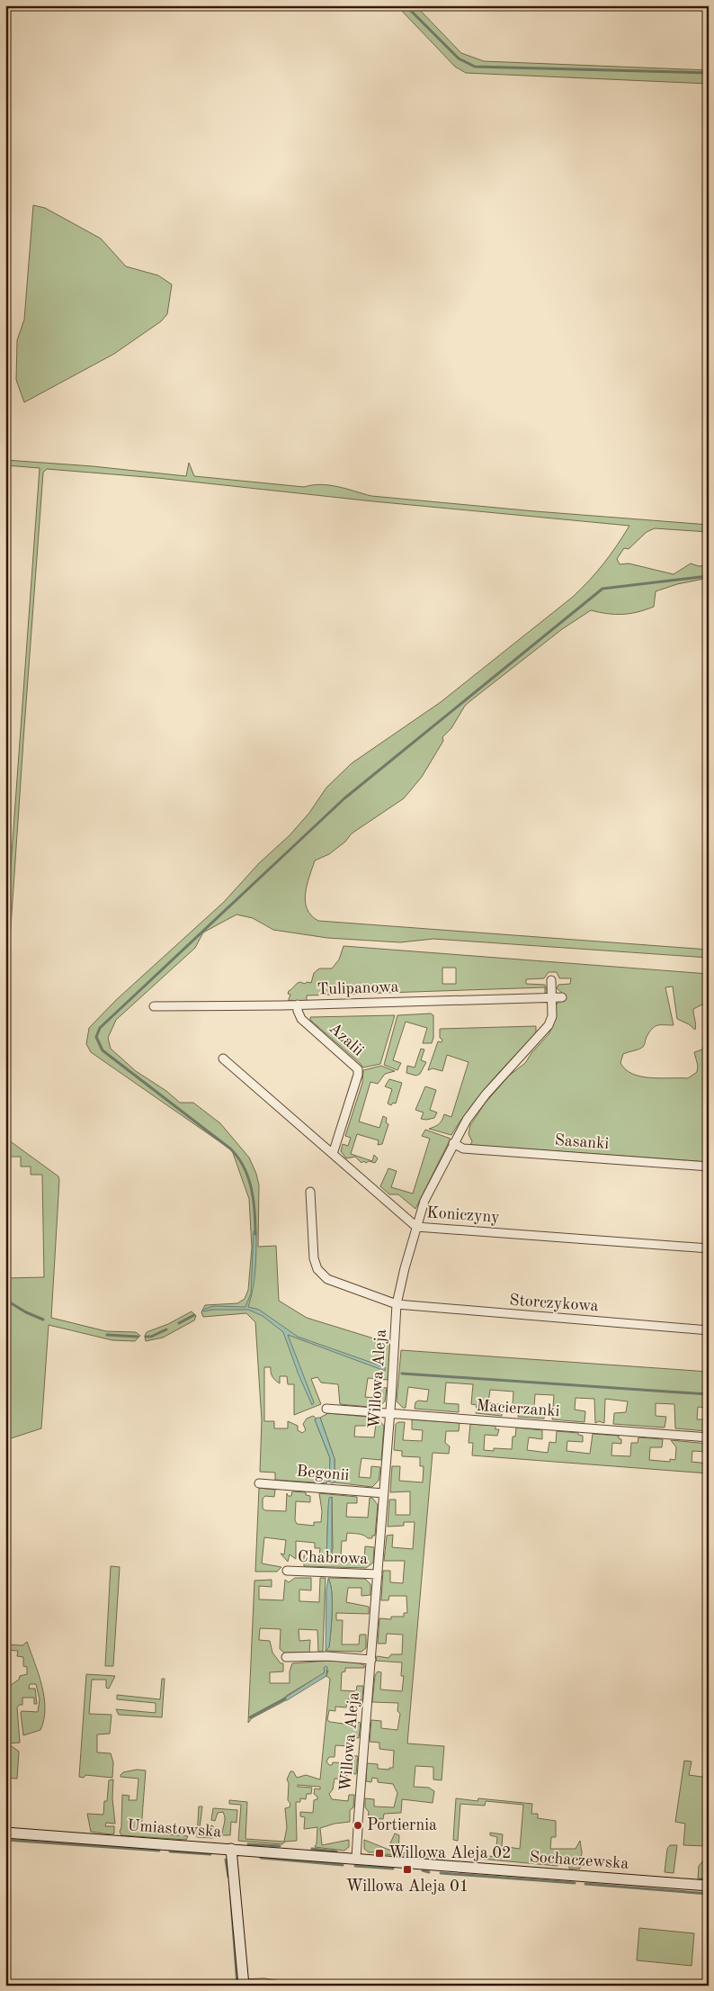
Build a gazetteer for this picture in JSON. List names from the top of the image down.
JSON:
{
  "streets": {
    "street": [
      "Tulipanowa",
      "Azalii",
      "Sasanki",
      "Koniczyny",
      "Storczykowa",
      "Willowa Aleja",
      "Macierzanki",
      "Begonii",
      "Chabrowa",
      "Umiastowska",
      "Sochaczewska"
    ]
  },
  "crossings": [
    ["Tulipanowa", "Azalii"],
    ["Tulipanowa", "Willowa Aleja"],
    ["Azalii", "Koniczyny"],
    ["Sasanki", "Willowa Aleja"],
    ["Koniczyny", "Willowa Aleja"],
    ["Storczykowa", "Willowa Aleja"],
    ["Willowa Aleja", "Macierzanki"],
    ["Willowa Aleja", "Begonii"],
    ["Willowa Aleja", "Chabrowa"],
    ["Willowa Aleja", "Sochaczewska"],
    ["Umiastowska", "Sochaczewska"]
  ],
  "places": {
    "other": ["Portiernia"],
    "transit": ["Willowa Aleja 02", "Willowa Aleja 01"]
  }
}
